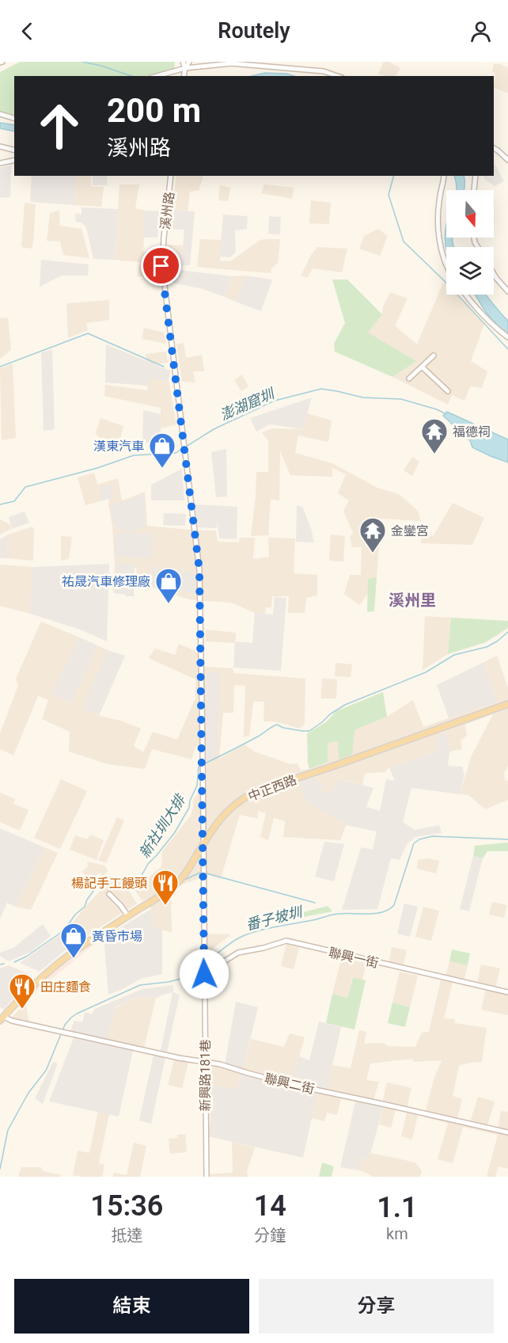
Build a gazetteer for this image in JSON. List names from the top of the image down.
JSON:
{
  "streets": {
    "main road": ["中正西路"],
    "street": [
      "溪州路",
      "聯興一街",
      "新興路181巷",
      "聯興二街"
    ]
  },
  "crossings": [
    ["溪州路", "中正西路"],
    ["溪州路", "新興路181巷"],
    ["中正西路", "新興路181巷"],
    ["中正西路", "聯興二街"],
    ["聯興一街", "新興路181巷"],
    ["新興路181巷", "聯興二街"]
  ],
  "districts": ["溪州里"],
  "water": ["澎湖窟圳", "新社圳大排", "番子坡圳"],
  "places": {
    "temple": ["福德祠", "金鑾宮"],
    "shop": ["漢東汽車", "祐晟汽車修理廠", "黃昏市場"],
    "restaurant": ["楊記手工饅頭", "田庄麵食"]
  },
  "north": "bottom",
  "page": {
    "header": "Routely",
    "turn": ["200 m", "溪州路"],
    "eta": [
      "15:36",
      "抵達",
      "14",
      "分鐘",
      "1.1",
      "km"
    ],
    "buttons": ["結束", "分享"]
  }
}
